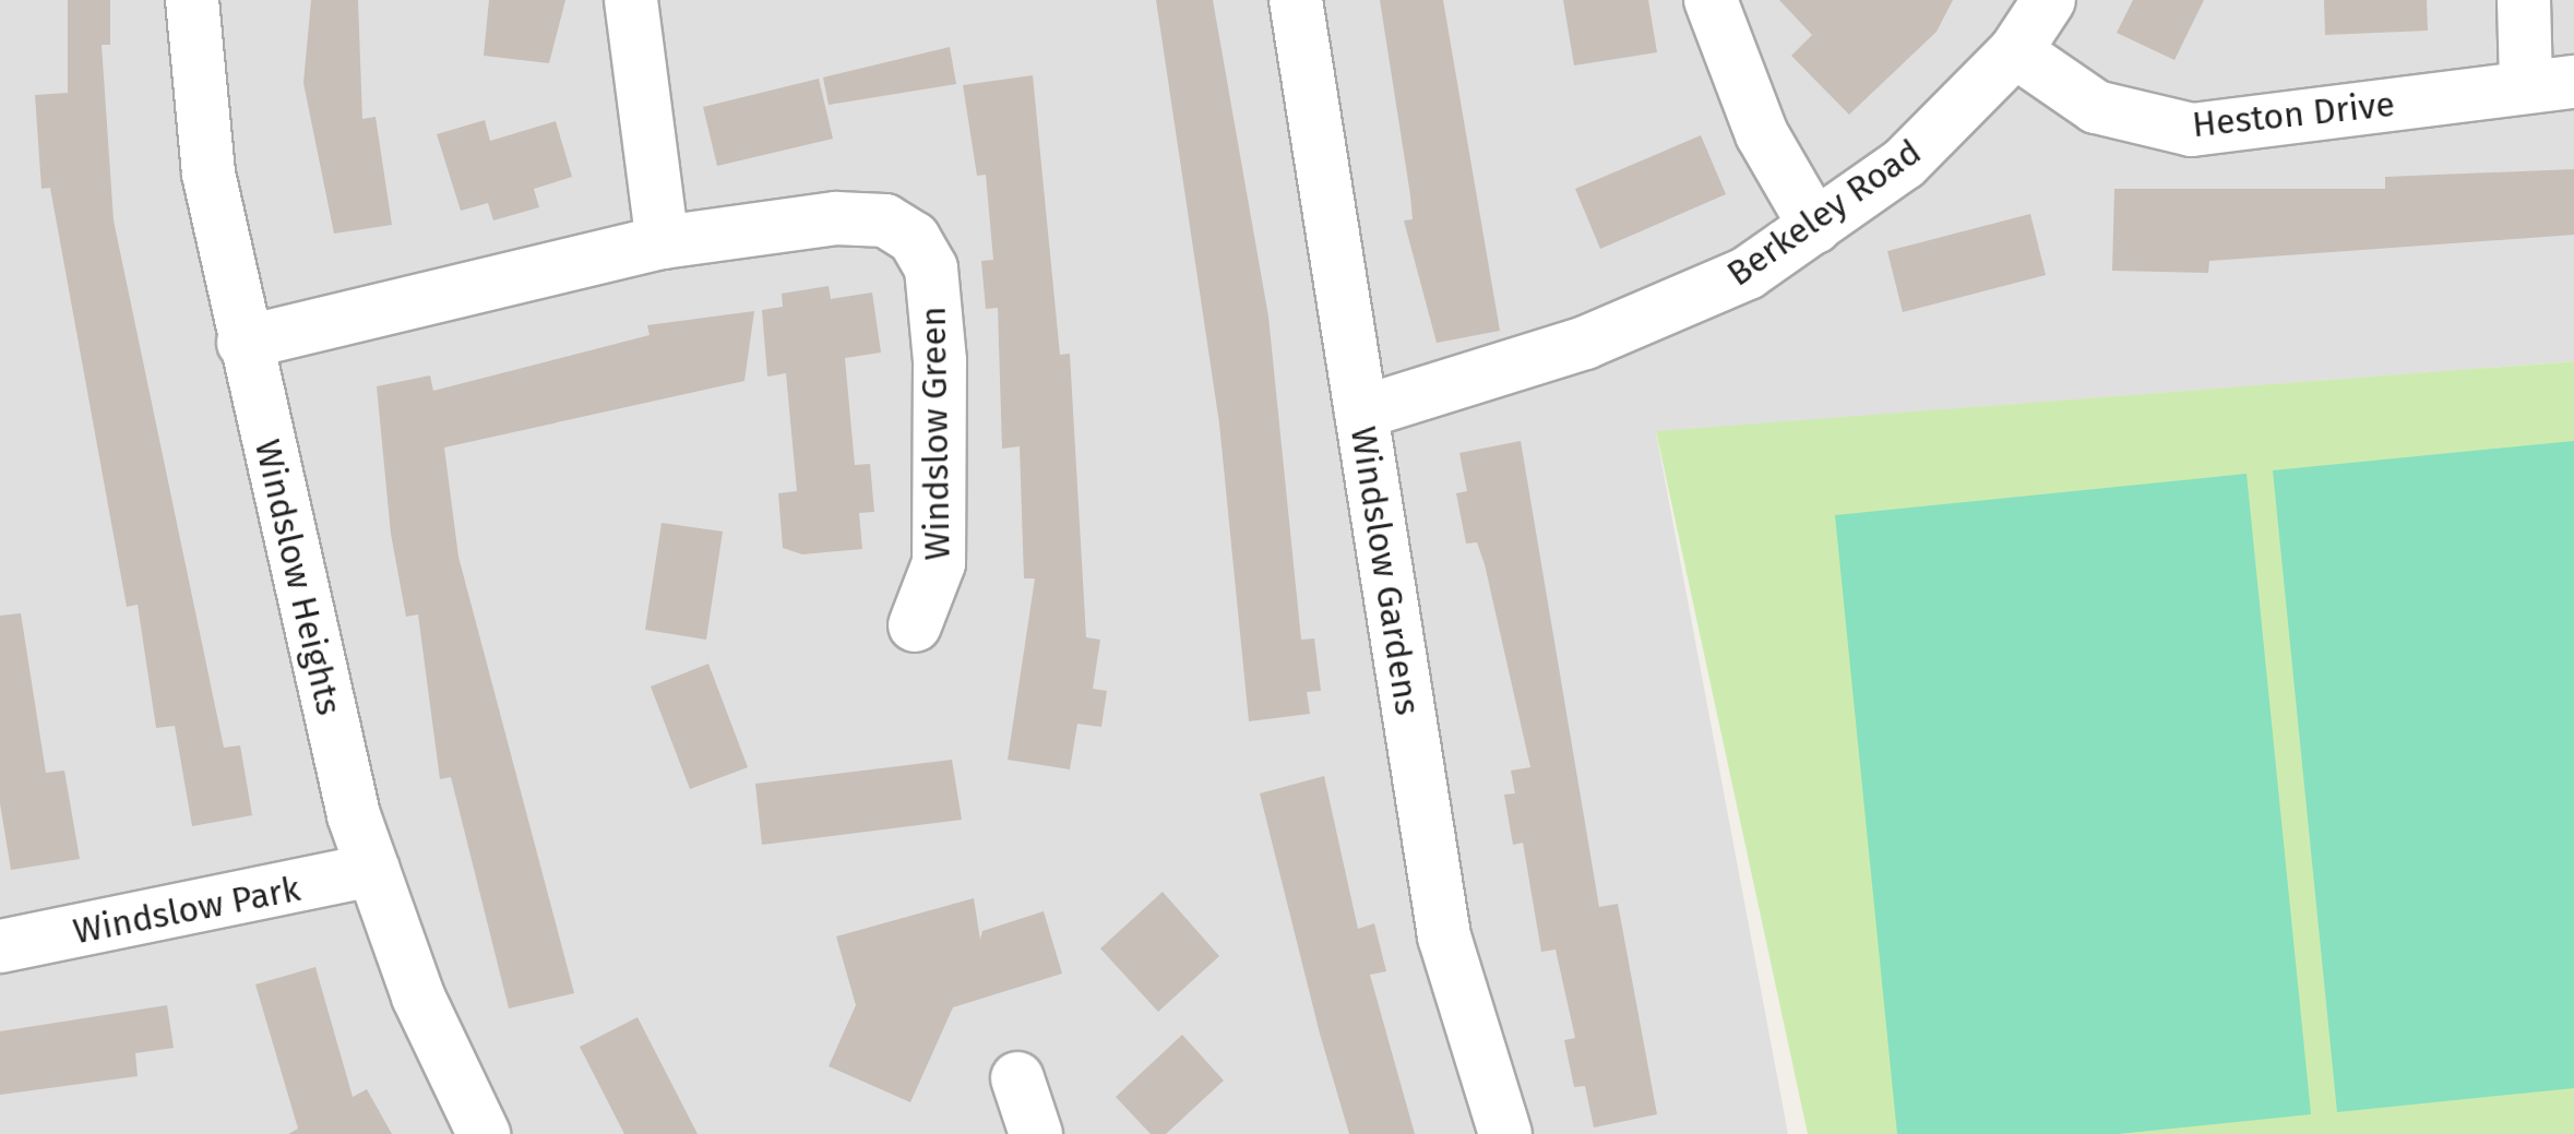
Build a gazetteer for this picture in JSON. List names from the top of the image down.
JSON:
{
  "streets": {
    "street": [
      "Heston Drive",
      "Berkeley Road",
      "Windslow Green",
      "Windslow Gardens",
      "Windslow Heights",
      "Windslow Park"
    ]
  },
  "crossings": [
    ["Heston Drive", "Berkeley Road"],
    ["Berkeley Road", "Windslow Gardens"],
    ["Windslow Green", "Windslow Heights"],
    ["Windslow Heights", "Windslow Park"]
  ]
}
